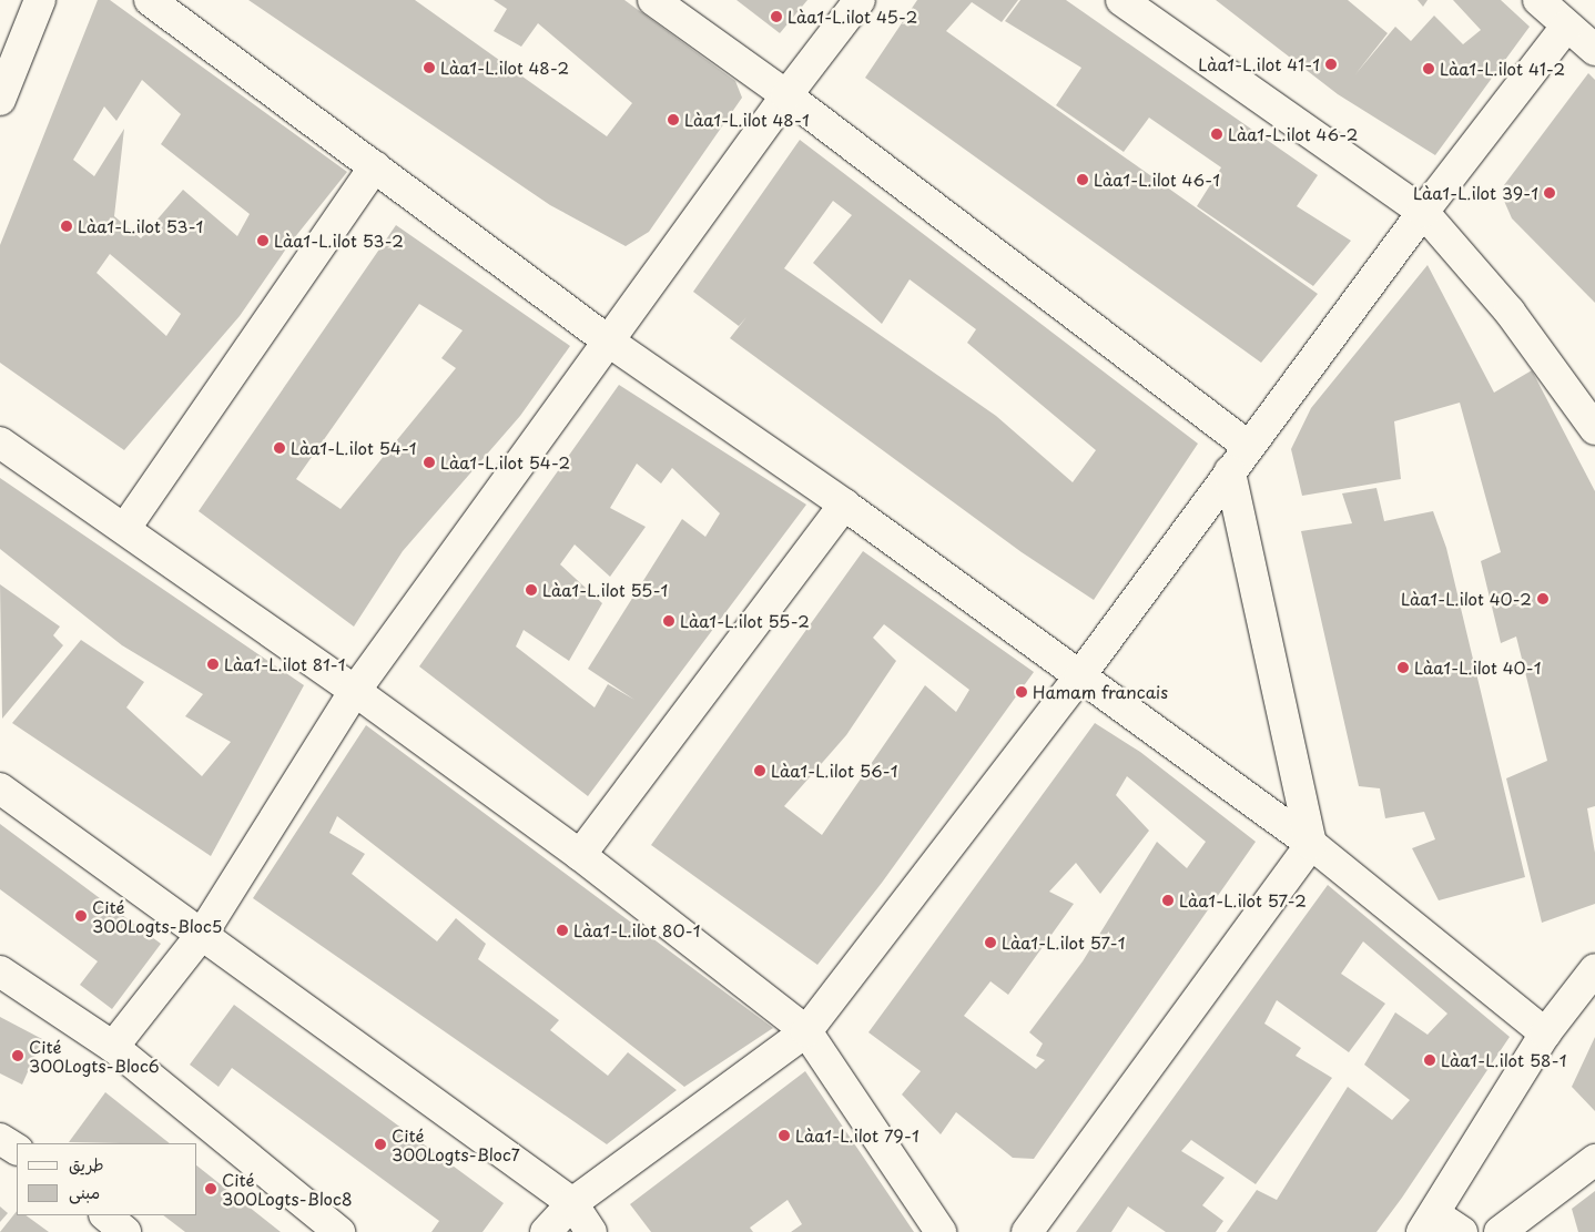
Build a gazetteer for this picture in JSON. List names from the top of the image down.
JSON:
{
  "places": [
    "Làa1-L.ilot 45-2",
    "Làa1-L.ilot 41-1",
    "Làa1-L.ilot 48-2",
    "Làa1-L.ilot 41-2",
    "Làa1-L.ilot 48-1",
    "Làa1-L.ilot 46-2",
    "Làa1-L.ilot 46-1",
    "Làa1-L.ilot 39-1",
    "Làa1-L.ilot 53-1",
    "Làa1-L.ilot 53-2",
    "Làa1-L.ilot 54-1",
    "Làa1-L.ilot 54-2",
    "Làa1-L.ilot 55-1",
    "Làa1-L.ilot 40-2",
    "Làa1-L.ilot 55-2",
    "Làa1-L.ilot 81-1",
    "Làa1-L.ilot 40-1",
    "Hamam francais",
    "Làa1-L.ilot 56-1",
    "Làa1-L.ilot 57-2",
    "Cité 300Logts-Bloc5",
    "Làa1-L.ilot 80-1",
    "Làa1-L.ilot 57-1",
    "Cité 300Logts-Bloc6",
    "Làa1-L.ilot 58-1",
    "Làa1-L.ilot 79-1",
    "Cité 300Logts-Bloc7",
    "Cité 300Logts-Bloc8"
  ],
  "legend": ["طريق", "مبنى"]
}
